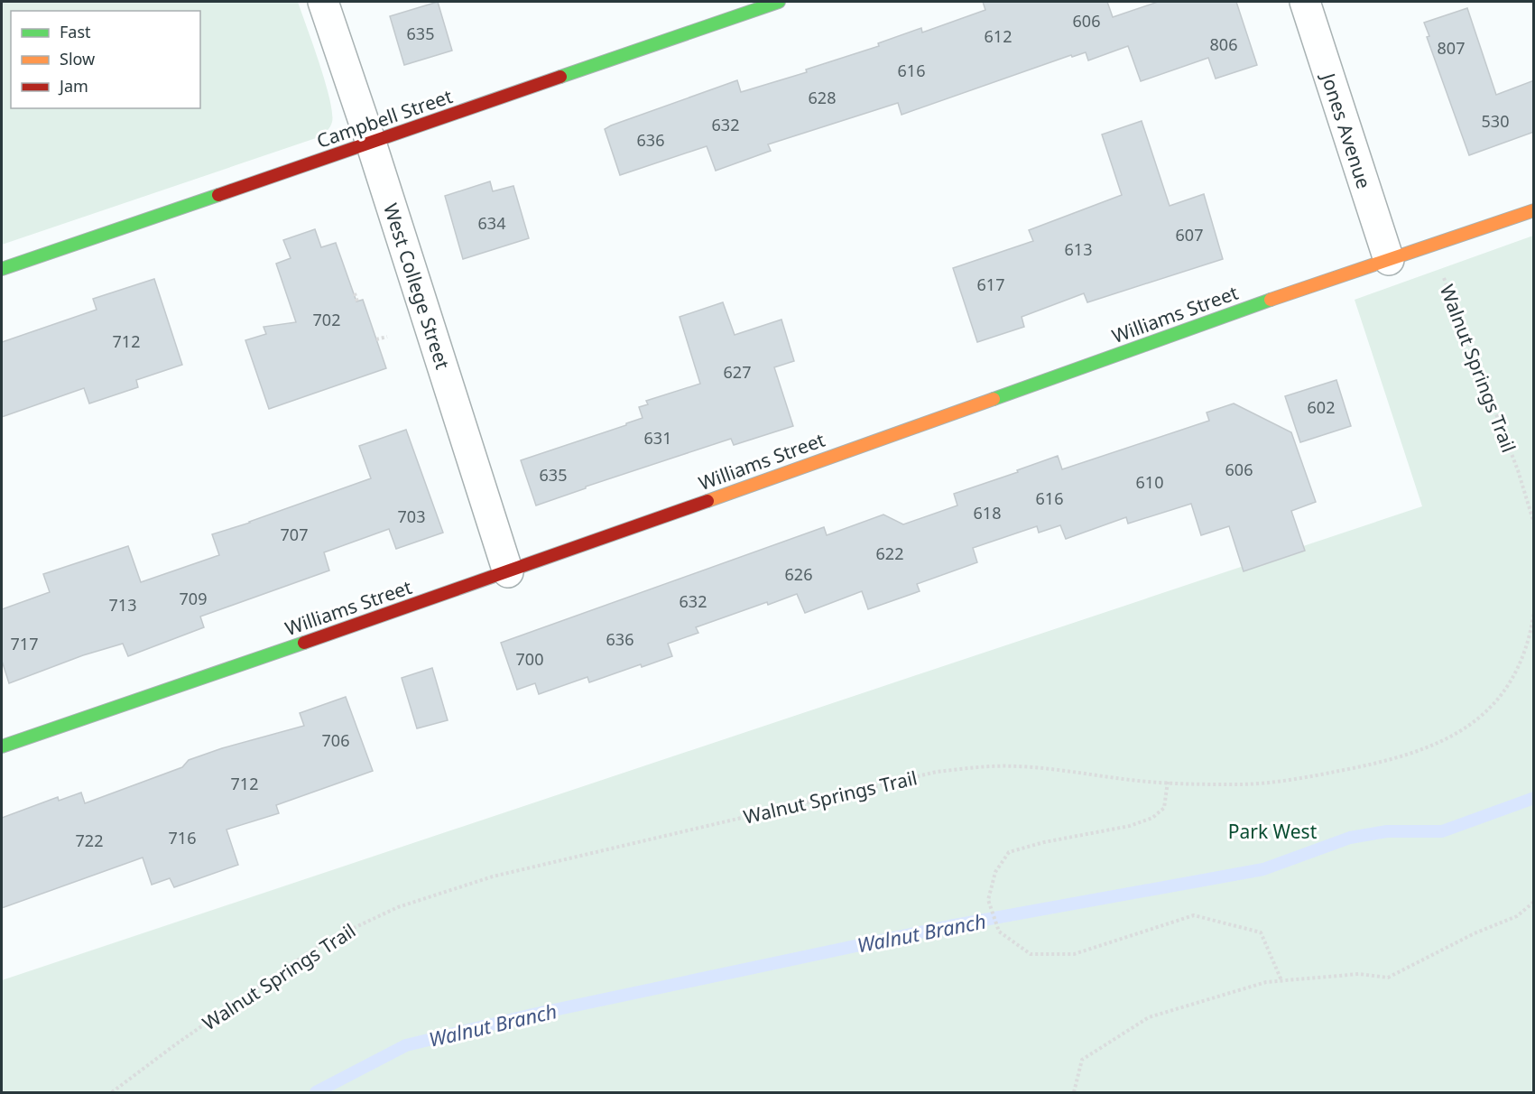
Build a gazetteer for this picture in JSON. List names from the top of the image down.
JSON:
{
  "streets": {
    "street": [
      "Campbell Street",
      "Jones Avenue",
      "West College Street",
      "Williams Street"
    ],
    "path": ["Walnut Springs Trail"]
  },
  "crossings": [
    ["Campbell Street", "West College Street"],
    ["Jones Avenue", "Williams Street"],
    ["West College Street", "Williams Street"],
    ["Williams Street", "Walnut Springs Trail"]
  ],
  "water": ["Walnut Branch"],
  "parks": ["Park West"],
  "house_numbers": [
    "606",
    "635",
    "612",
    "806",
    "807",
    "616",
    "628",
    "530",
    "632",
    "636",
    "634",
    "607",
    "613",
    "617",
    "702",
    "712",
    "627",
    "602",
    "631",
    "606",
    "635",
    "610",
    "616",
    "618",
    "703",
    "707",
    "622",
    "626",
    "709",
    "632",
    "713",
    "636",
    "717",
    "700",
    "706",
    "712",
    "716",
    "722"
  ],
  "legend": ["Fast", "Slow", "Jam"]
}
